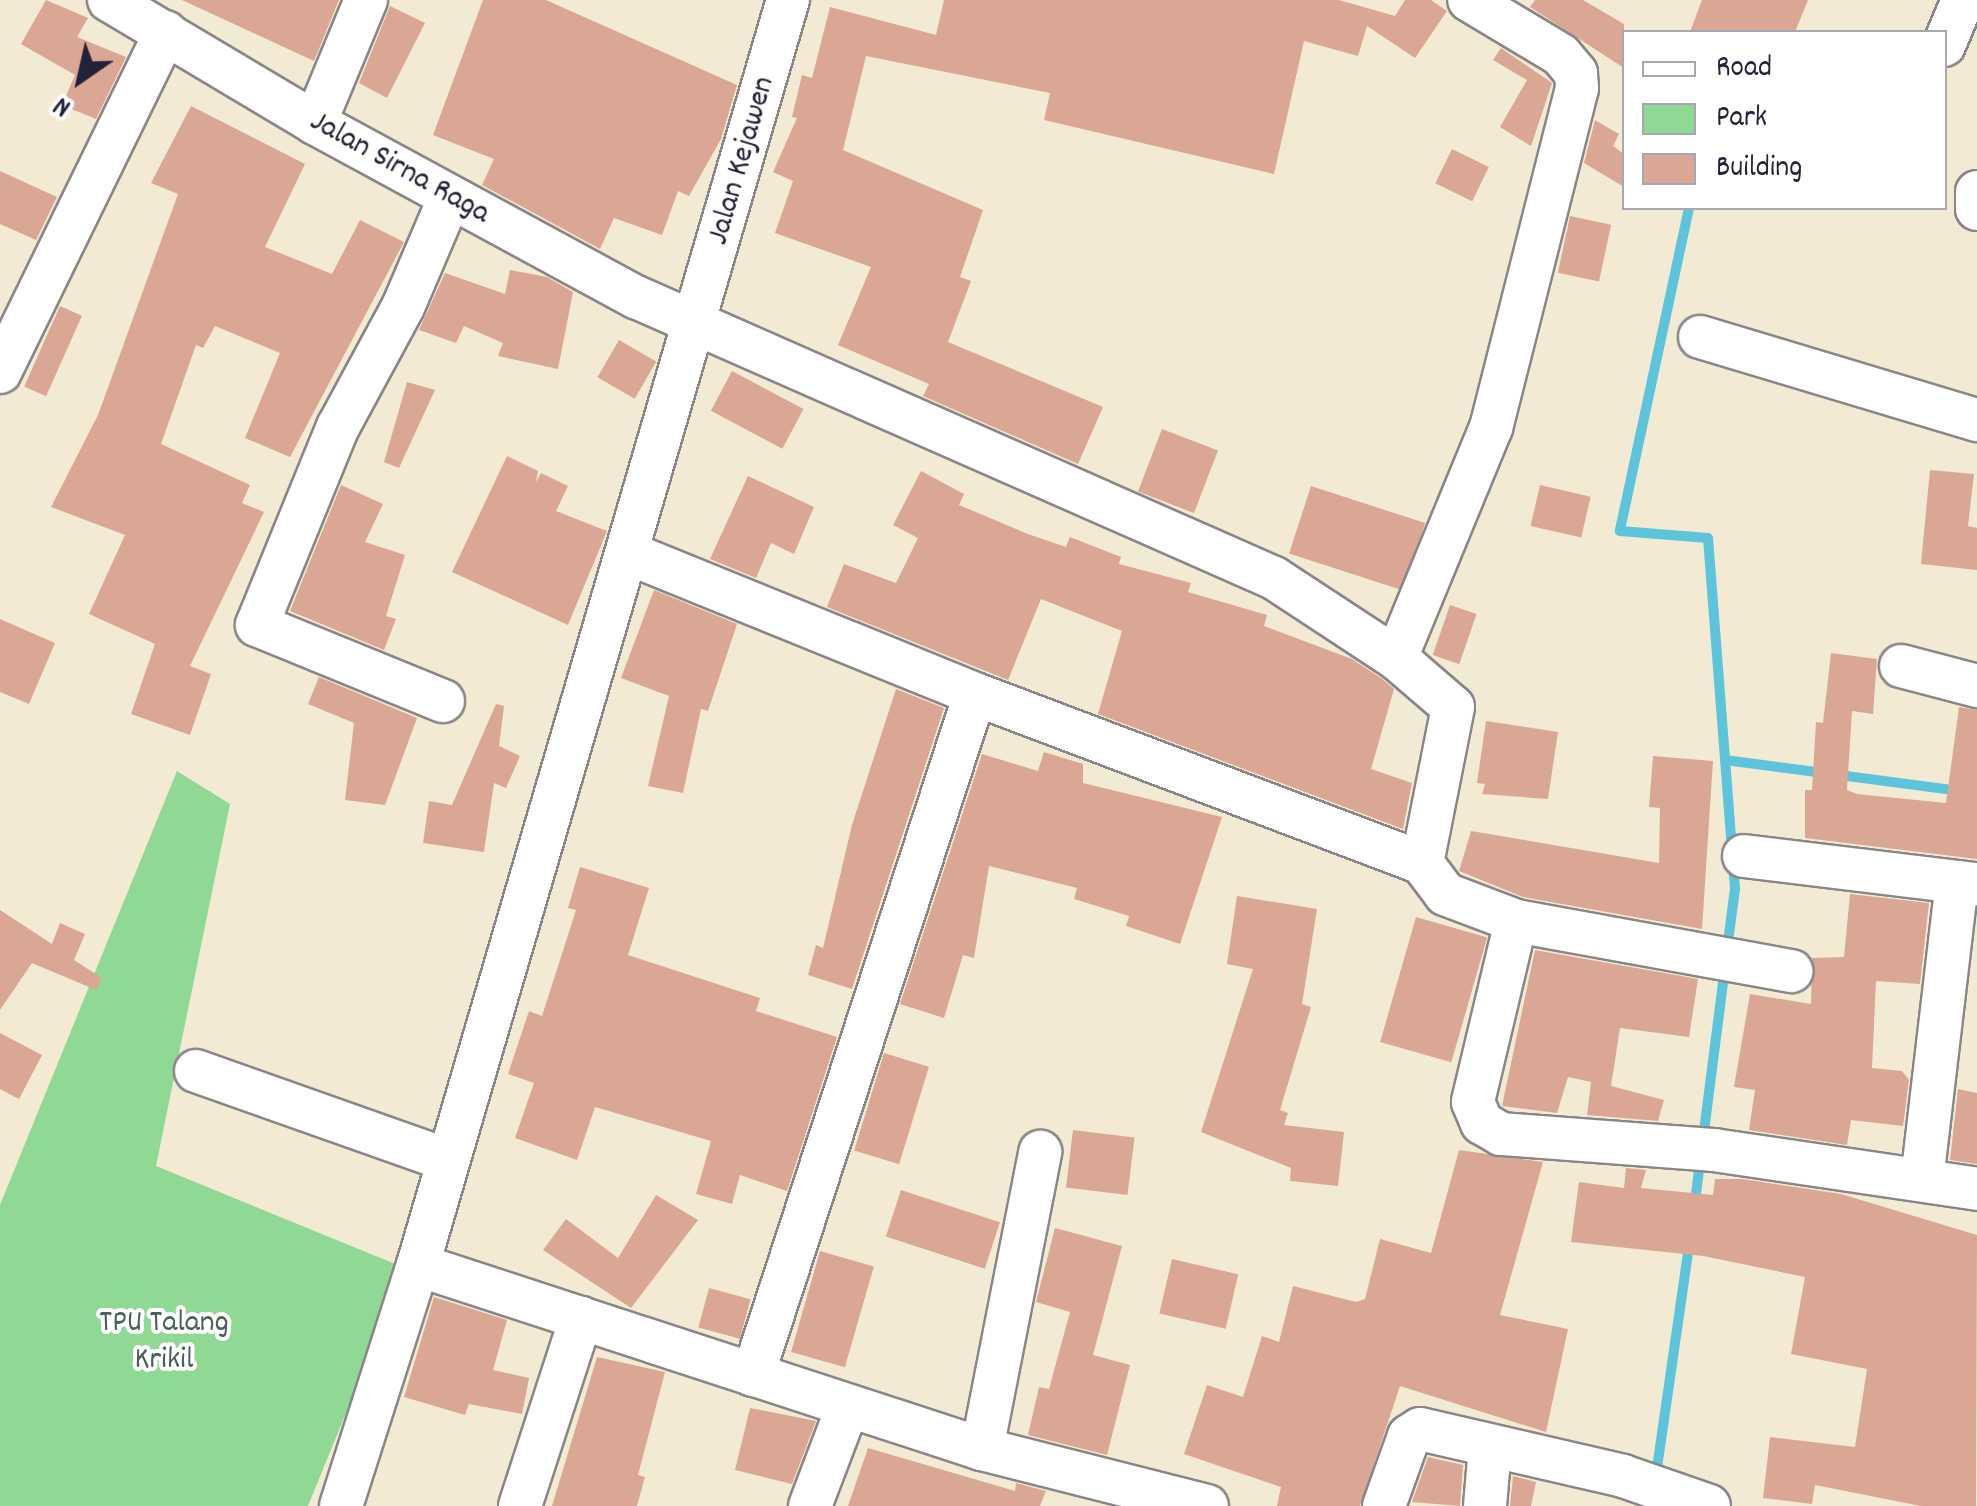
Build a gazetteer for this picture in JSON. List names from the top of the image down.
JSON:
{
  "streets": {
    "street": ["Jalan Kejawen", "Jalan Sirna Raga"]
  },
  "crossings": [
    ["Jalan Kejawen", "Jalan Sirna Raga"]
  ],
  "parks": ["TPU Talang Krikil"],
  "legend": ["Road", "Park", "Building"],
  "north": "bottom left"
}
